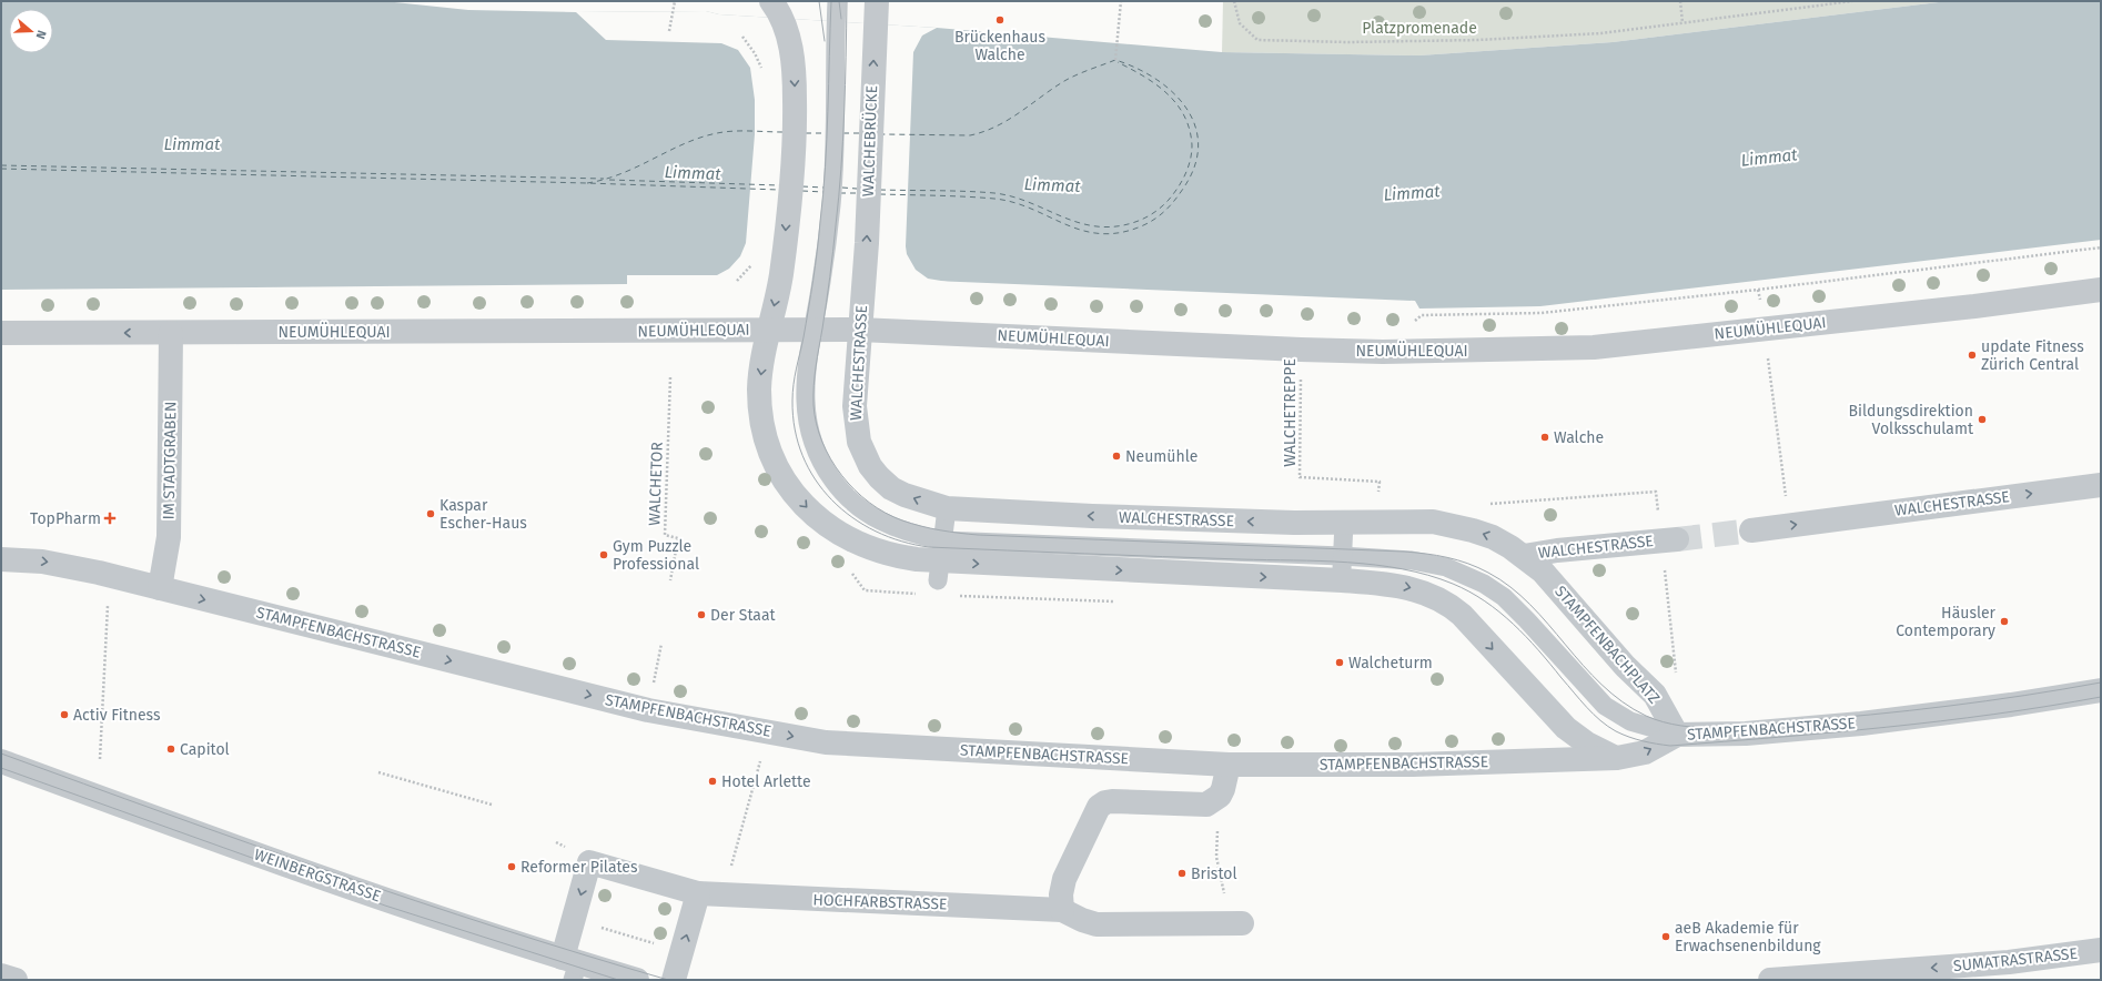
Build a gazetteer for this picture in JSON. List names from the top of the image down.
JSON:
{
  "streets": {
    "street": [
      "WALCHEBRÜCKE",
      "NEUMÜHLEQUAI",
      "WALCHESTRASSE",
      "IM STADTGRABEN",
      "STAMPFENBACHSTRASSE",
      "STAMPFENBACHPLATZ",
      "WEINBERGSTRASSE",
      "HOCHFARBSTRASSE",
      "SUMATRASTRASSE"
    ],
    "path": ["WALCHETREPPE", "WALCHETOR"]
  },
  "crossings": [
    ["WALCHEBRÜCKE", "WALCHESTRASSE"],
    ["NEUMÜHLEQUAI", "WALCHESTRASSE"],
    ["NEUMÜHLEQUAI", "WALCHETREPPE"],
    ["NEUMÜHLEQUAI", "IM STADTGRABEN"],
    ["WALCHESTRASSE", "STAMPFENBACHSTRASSE"],
    ["WALCHESTRASSE", "STAMPFENBACHPLATZ"],
    ["IM STADTGRABEN", "STAMPFENBACHSTRASSE"],
    ["STAMPFENBACHSTRASSE", "STAMPFENBACHPLATZ"],
    ["WEINBERGSTRASSE", "HOCHFARBSTRASSE"]
  ],
  "one_way": ["WALCHEBRÜCKE", "STAMPFENBACHSTRASSE", "SUMATRASTRASSE"],
  "water": ["Limmat"],
  "parks": ["Platzpromenade"],
  "places": {
    "other": [
      "Brückenhaus Walche",
      "update Fitness Zürich Central",
      "Bildungsdirektion Volksschulamt",
      "Walche",
      "Neumühle",
      "Kaspar Escher-Haus",
      "Gym Puzzle Professional",
      "Der Staat",
      "Häusler Contemporary",
      "Walcheturm",
      "Activ Fitness",
      "Capitol",
      "Hotel Arlette",
      "Reformer Pilates",
      "Bristol",
      "aeB Akademie für Erwachsenenbildung"
    ],
    "health": ["TopPharm"]
  },
  "north": "right"
}
